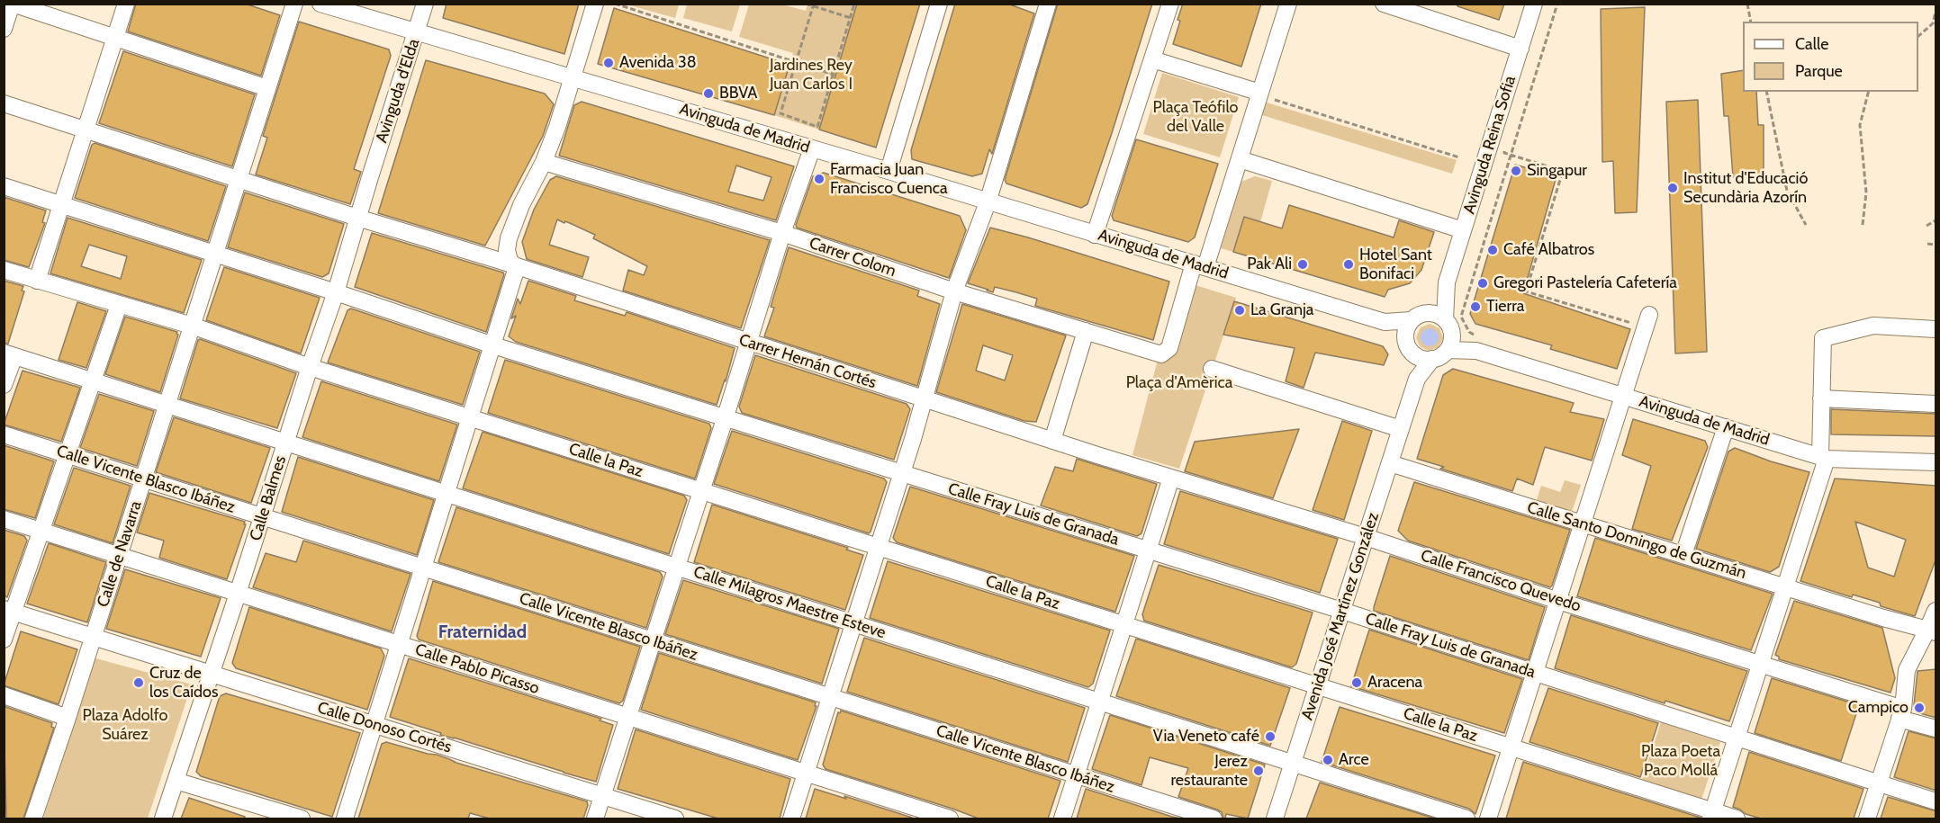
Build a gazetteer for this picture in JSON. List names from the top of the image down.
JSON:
{
  "streets": {
    "street": [
      "Avinguda d'Elda",
      "Avinguda de Madrid",
      "Avinguda Reina Sofia",
      "Carrer Colom",
      "Carrer Hernán Cortés",
      "Calle la Paz",
      "Calle Vicente Blasco Ibáñez",
      "Calle Balmes",
      "Calle Fray Luis de Granada",
      "Calle Santo Domingo de Guzmán",
      "Calle de Navarra",
      "Calle Francisco Quevedo",
      "Calle Milagros Maestre Esteve",
      "Avenida José Martínez González",
      "Calle Pablo Picasso",
      "Calle Donoso Cortés"
    ]
  },
  "crossings": [
    ["Avinguda d'Elda", "Avinguda de Madrid"],
    ["Avinguda d'Elda", "Calle Balmes"],
    ["Avinguda de Madrid", "Avinguda Reina Sofia"],
    ["Avinguda de Madrid", "Carrer Colom"],
    ["Carrer Hernán Cortés", "Calle Balmes"],
    ["Carrer Hernán Cortés", "Calle de Navarra"],
    ["Carrer Hernán Cortés", "Calle Francisco Quevedo"],
    ["Calle la Paz", "Calle Balmes"],
    ["Calle la Paz", "Calle de Navarra"],
    ["Calle la Paz", "Avenida José Martínez González"],
    ["Calle Vicente Blasco Ibáñez", "Calle Balmes"],
    ["Calle Vicente Blasco Ibáñez", "Calle de Navarra"],
    ["Calle Balmes", "Calle Fray Luis de Granada"],
    ["Calle Balmes", "Calle Milagros Maestre Esteve"],
    ["Calle Balmes", "Calle Pablo Picasso"],
    ["Calle Balmes", "Calle Donoso Cortés"],
    ["Calle Fray Luis de Granada", "Calle de Navarra"],
    ["Calle Fray Luis de Granada", "Avenida José Martínez González"],
    ["Calle Santo Domingo de Guzmán", "Avenida José Martínez González"],
    ["Calle de Navarra", "Calle Milagros Maestre Esteve"],
    ["Calle de Navarra", "Calle Pablo Picasso"],
    ["Calle de Navarra", "Calle Donoso Cortés"],
    ["Calle Francisco Quevedo", "Avenida José Martínez González"],
    ["Calle Milagros Maestre Esteve", "Avenida José Martínez González"]
  ],
  "districts": ["Fraternidad"],
  "parks": [
    "Jardines Rey Juan Carlos I",
    "Plaça Teófilo del Valle",
    "Plaça d'Amèrica",
    "Plaza Adolfo Suárez",
    "Plaza Poeta Paco Mollá"
  ],
  "places": [
    "Avenida 38",
    "BBVA",
    "Singapur",
    "Farmacia Juan Francisco Cuenca",
    "Institut d'Educació Secundària Azorín",
    "Café Albatros",
    "Pak Ali",
    "Hotel Sant Bonifaci",
    "Gregori Pastelería Cafetería",
    "Tierra",
    "La Granja",
    "Cruz de los Caídos",
    "Aracena",
    "Campico",
    "Via Veneto café",
    "Arce",
    "Jerez restaurante"
  ],
  "legend": ["Calle", "Parque"]
}
